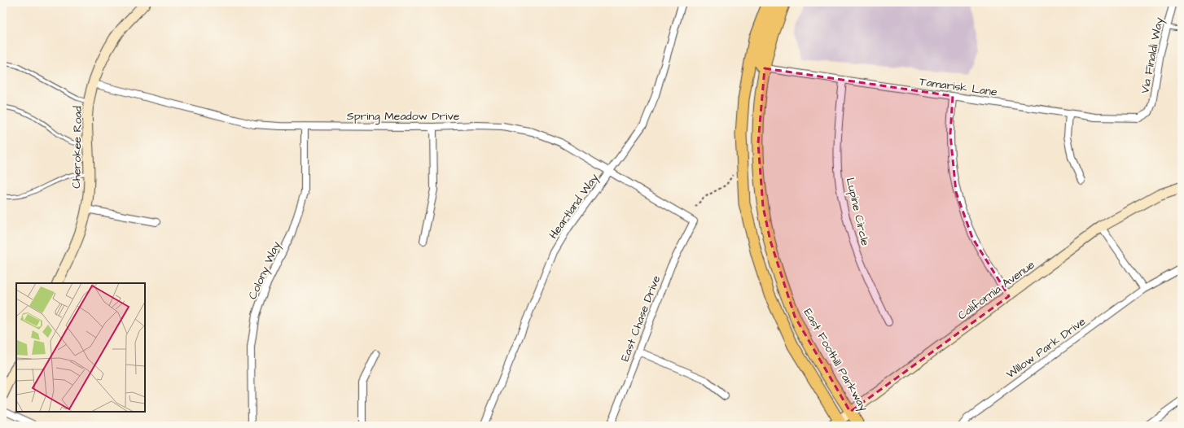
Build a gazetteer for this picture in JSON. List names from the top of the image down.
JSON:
{
  "streets": {
    "main road": ["Cherokee Road", "California Avenue", "East Foothill Parkway"],
    "street": [
      "Via Finaldi Way",
      "Tamarisk Lane",
      "Spring Meadow Drive",
      "Heartland Way",
      "Lupine Circle",
      "Colony Way",
      "East Chase Drive",
      "Willow Park Drive"
    ]
  },
  "crossings": [
    ["Via Finaldi Way", "Tamarisk Lane"],
    ["Tamarisk Lane", "Lupine Circle"],
    ["Tamarisk Lane", "East Foothill Parkway"],
    ["Spring Meadow Drive", "Cherokee Road"],
    ["Spring Meadow Drive", "Heartland Way"],
    ["Spring Meadow Drive", "Colony Way"],
    ["Spring Meadow Drive", "East Chase Drive"],
    ["California Avenue", "East Foothill Parkway"]
  ]
}
